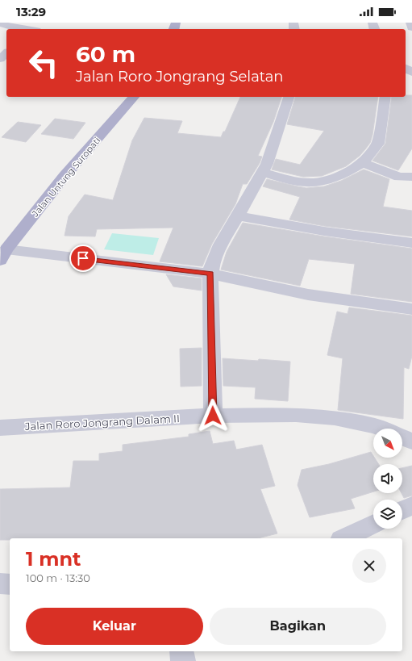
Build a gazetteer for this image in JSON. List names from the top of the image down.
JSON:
{
  "streets": {
    "main road": ["Jalan Untung Suropati"],
    "street": ["Jalan Roro Jongrang Dalam II"]
  },
  "north": "bottom right",
  "page": {
    "status": "13:29",
    "turn": ["60 m", "Jalan Roro Jongrang Selatan"],
    "heading": ["1 mnt", "100 m · 13:30"],
    "buttons": ["Keluar", "Bagikan"]
  }
}
